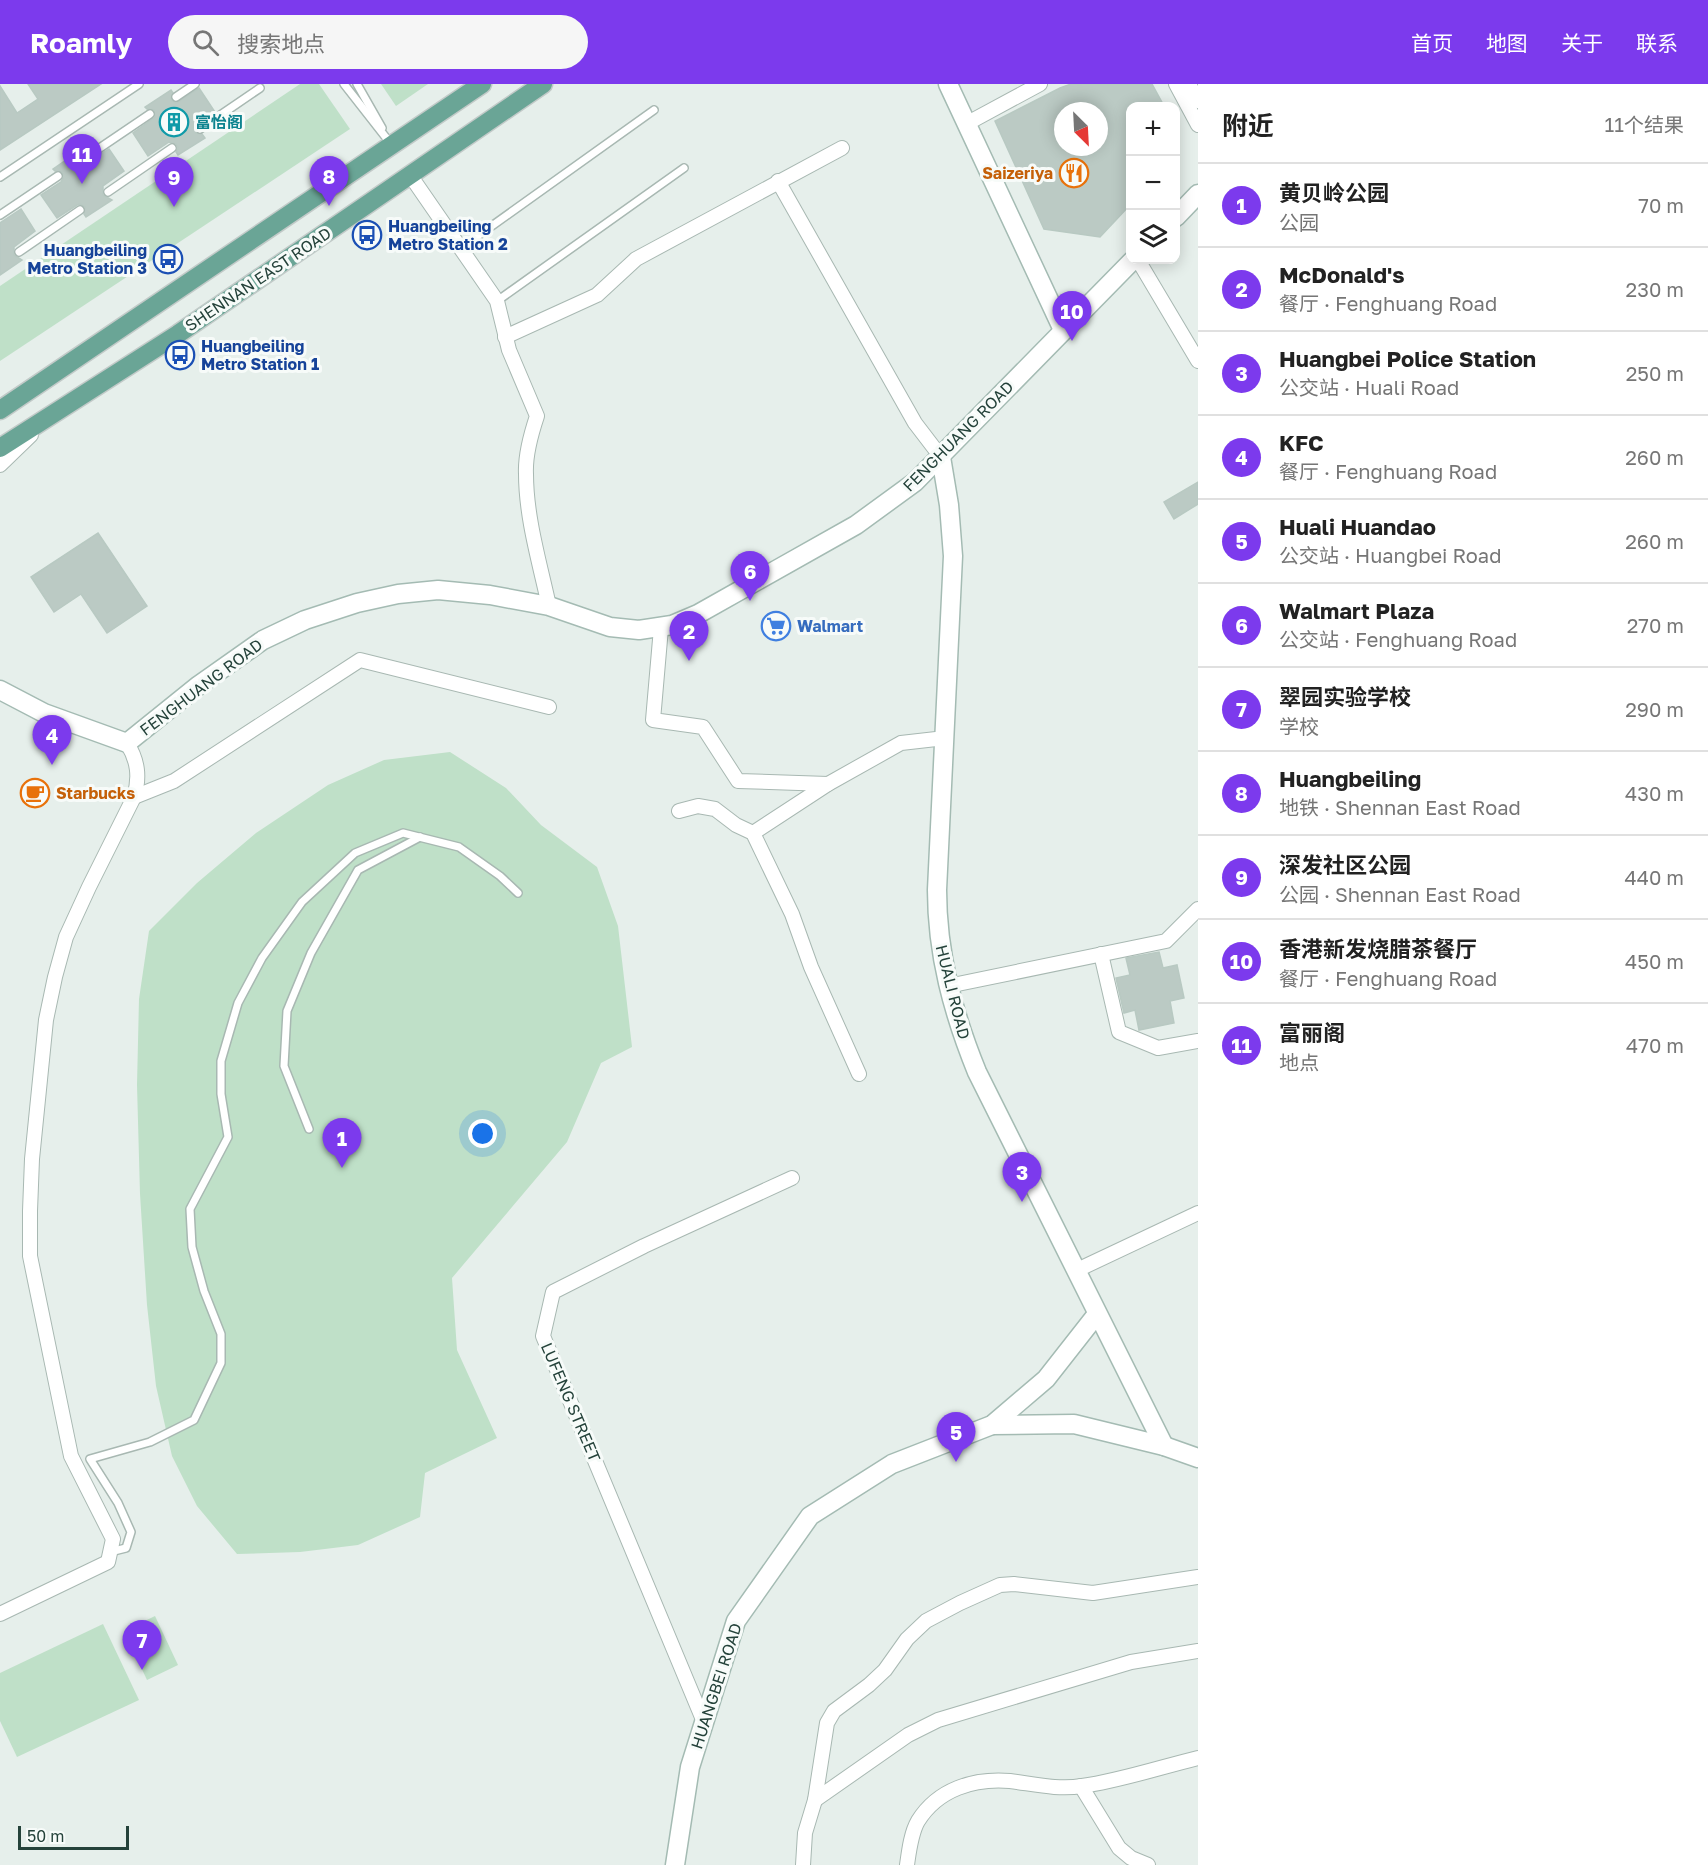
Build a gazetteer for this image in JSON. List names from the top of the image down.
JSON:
{
  "streets": {
    "main road": ["SHENNAN EAST ROAD"],
    "street": [
      "FENGHUANG ROAD",
      "HUALI ROAD",
      "LUFENG STREET",
      "HUANGBEI ROAD"
    ]
  },
  "crossings": [
    ["FENGHUANG ROAD", "HUALI ROAD"],
    ["HUALI ROAD", "HUANGBEI ROAD"],
    ["LUFENG STREET", "HUANGBEI ROAD"]
  ],
  "places": {
    "building": ["富怡阁"],
    "restaurant": ["Saizeriya"],
    "bus stop": ["Huangbeiling Metro Station 2", "Huangbeiling Metro Station 3", "Huangbeiling Metro Station 1"],
    "supermarket": ["Walmart"],
    "cafe": ["Starbucks"]
  },
  "scale_bar": "50 m",
  "north": "bottom right",
  "page": {
    "header": "Roamly",
    "search": "搜索地点",
    "nav": [
      "首页",
      "地图",
      "关于",
      "联系"
    ],
    "heading": ["附近", "11个结果"],
    "map_buttons": ["+", "−"],
    "pins": [
      "11",
      "8",
      "9",
      "10",
      "6",
      "2",
      "4",
      "1",
      "3",
      "5",
      "7"
    ],
    "list": [
      {
        "mark": "1",
        "name": "黄贝岭公园",
        "note": "公园",
        "value": "70 m"
      },
      {
        "mark": "2",
        "name": "McDonald's",
        "note": "餐厅 · Fenghuang Road",
        "value": "230 m"
      },
      {
        "mark": "3",
        "name": "Huangbei Police Station",
        "note": "公交站 · Huali Road",
        "value": "250 m"
      },
      {
        "mark": "4",
        "name": "KFC",
        "note": "餐厅 · Fenghuang Road",
        "value": "260 m"
      },
      {
        "mark": "5",
        "name": "Huali Huandao",
        "note": "公交站 · Huangbei Road",
        "value": "260 m"
      },
      {
        "mark": "6",
        "name": "Walmart Plaza",
        "note": "公交站 · Fenghuang Road",
        "value": "270 m"
      },
      {
        "mark": "7",
        "name": "翠园实验学校",
        "note": "学校",
        "value": "290 m"
      },
      {
        "mark": "8",
        "name": "Huangbeiling",
        "note": "地铁 · Shennan East Road",
        "value": "430 m"
      },
      {
        "mark": "9",
        "name": "深发社区公园",
        "note": "公园 · Shennan East Road",
        "value": "440 m"
      },
      {
        "mark": "10",
        "name": "香港新发烧腊茶餐厅",
        "note": "餐厅 · Fenghuang Road",
        "value": "450 m"
      },
      {
        "mark": "11",
        "name": "富丽阁",
        "note": "地点",
        "value": "470 m"
      }
    ],
    "scale": "50 m"
  }
}
